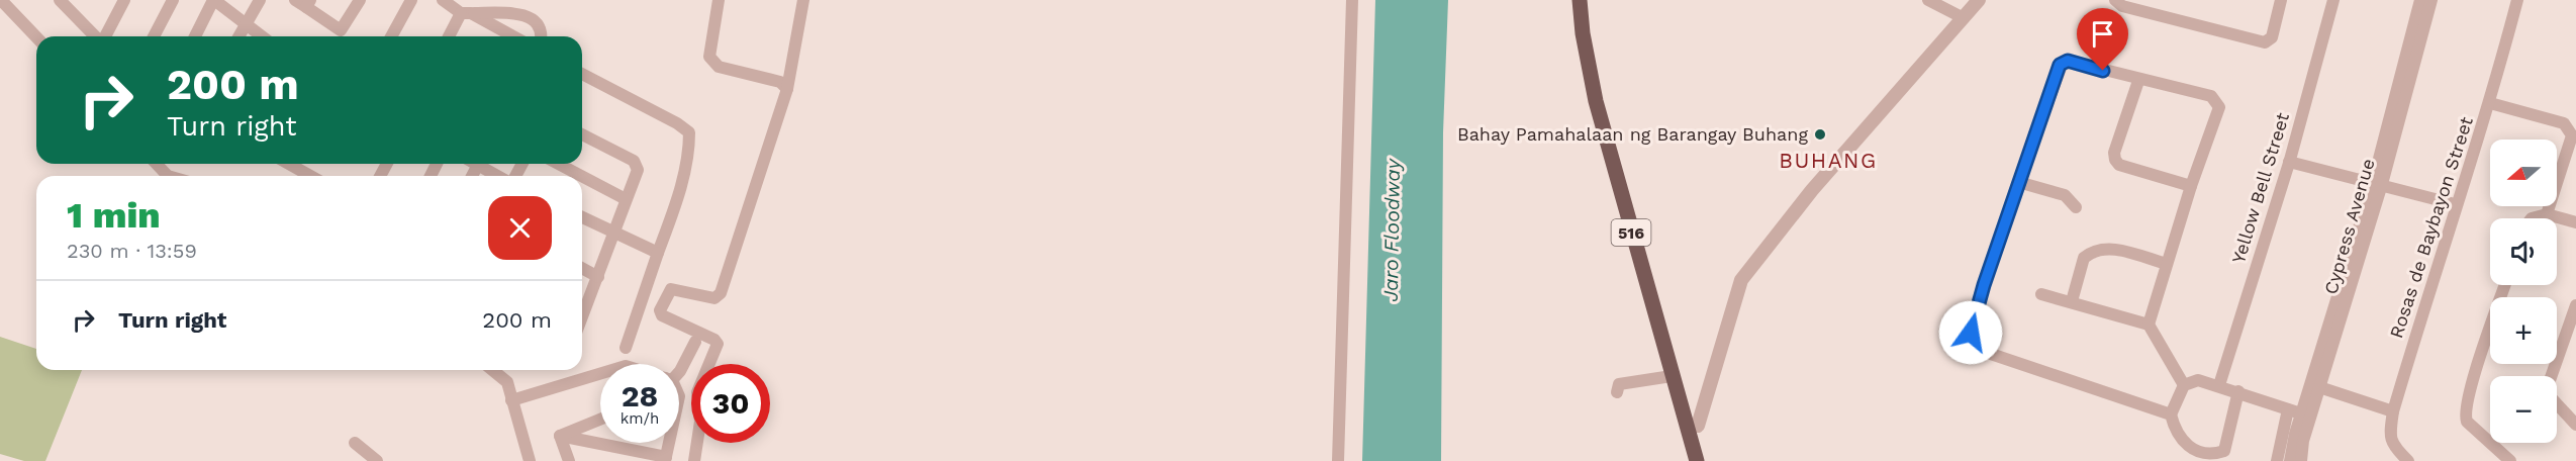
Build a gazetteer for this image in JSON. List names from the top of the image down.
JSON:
{
  "streets": {
    "main road": ["516"],
    "street": ["Yellow Bell Street", "Cypress Avenue", "Rosas de Baybayon Street"]
  },
  "districts": ["BUHANG"],
  "water": ["Jaro Floodway"],
  "places": ["Bahay Pamahalaan ng Barangay Buhang"],
  "north": "left",
  "page": {
    "turn": ["200 m", "Turn right"],
    "map_buttons": ["+", "−"],
    "heading": ["1 min", "230 m · 13:59"],
    "list": [
      {
        "name": "Turn right",
        "value": "200 m"
      }
    ],
    "speed": "28 km/h",
    "limit": "30"
  }
}
